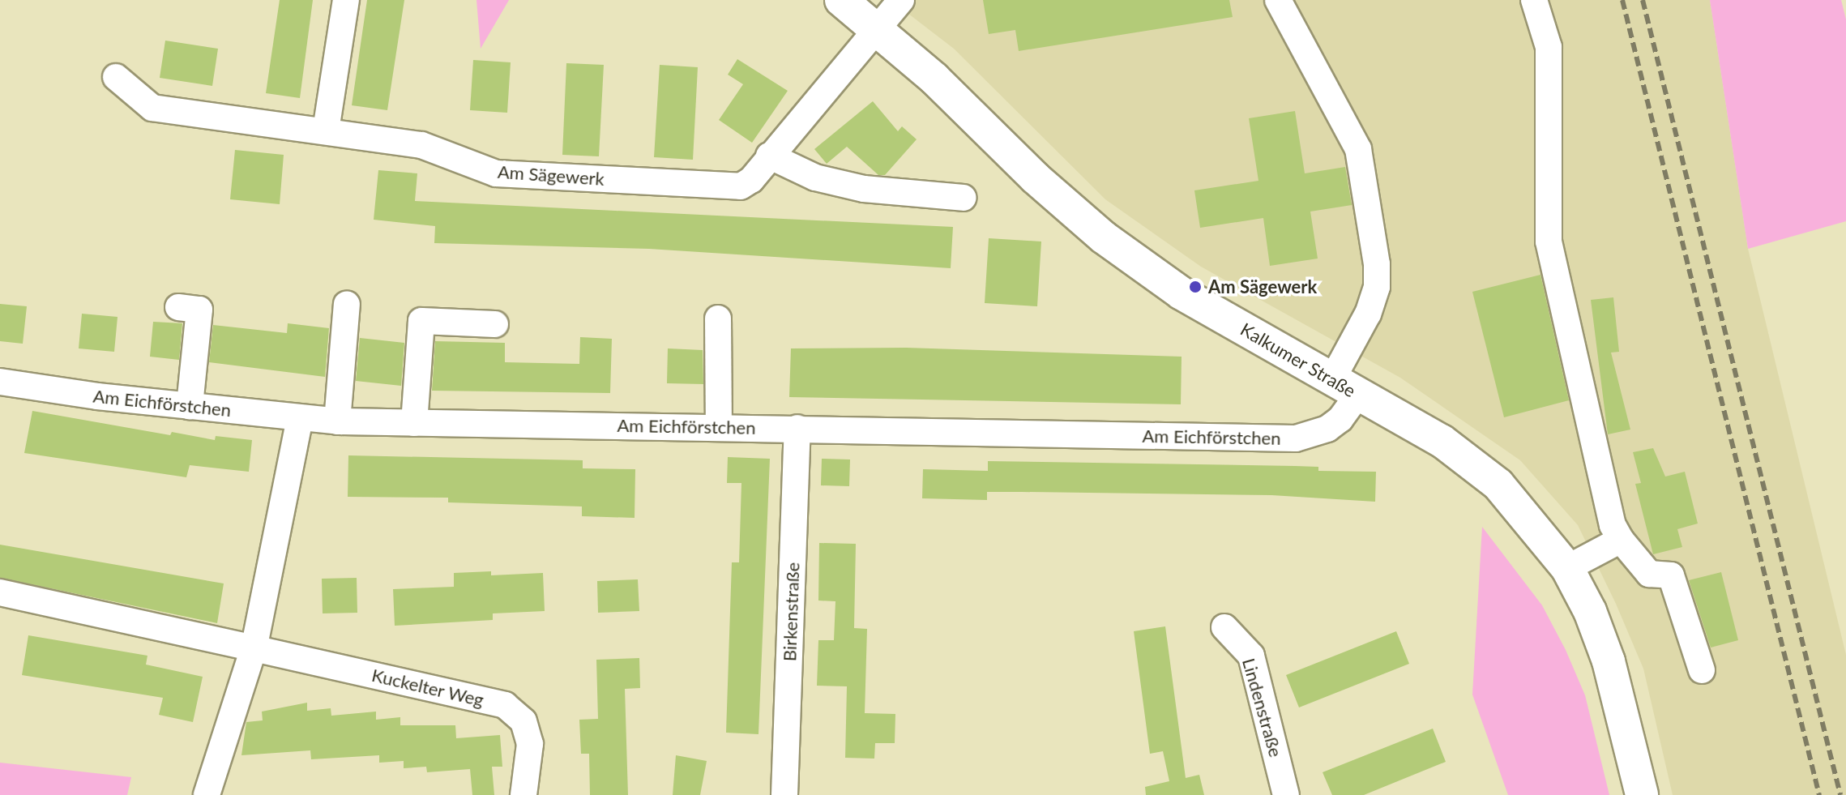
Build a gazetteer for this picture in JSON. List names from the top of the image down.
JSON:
{
  "streets": {
    "main road": ["Kalkumer Straße"],
    "street": [
      "Am Sägewerk",
      "Am Eichförstchen",
      "Birkenstraße",
      "Kuckelter Weg",
      "Lindenstraße"
    ]
  },
  "crossings": [
    ["Am Sägewerk", "Kalkumer Straße"],
    ["Kalkumer Straße", "Am Eichförstchen"],
    ["Am Eichförstchen", "Birkenstraße"]
  ],
  "places": ["Am Sägewerk"]
}
